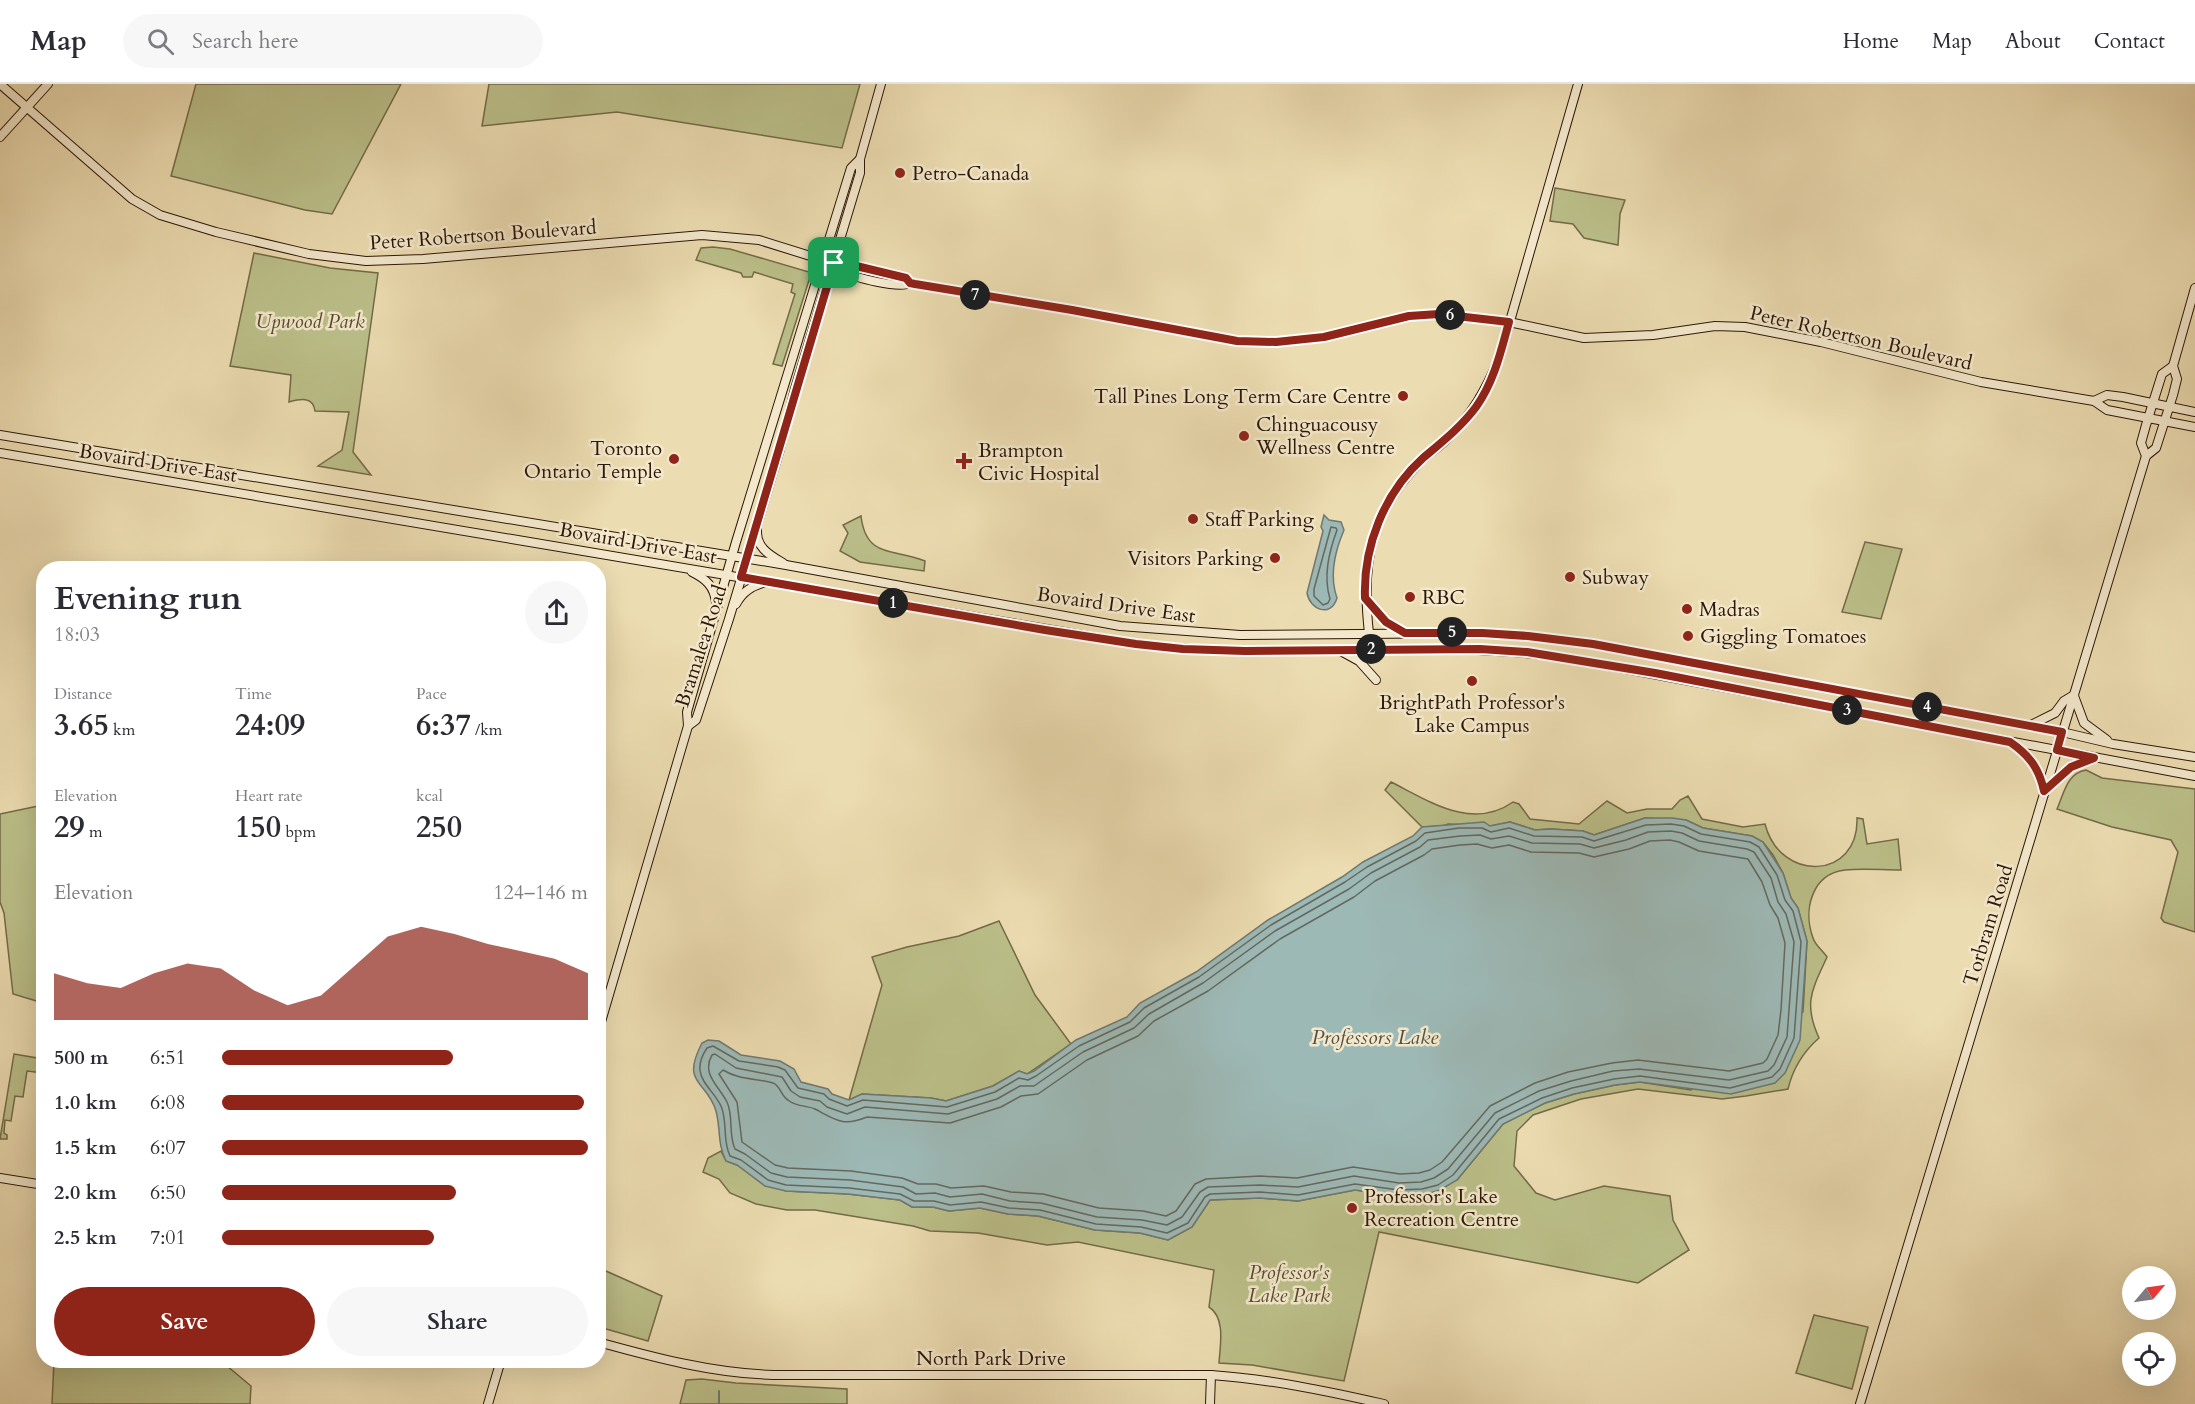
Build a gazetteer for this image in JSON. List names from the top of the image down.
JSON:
{
  "streets": {
    "main road": [
      "Peter Robertson Boulevard",
      "Bovaird Drive East",
      "Bramalea Road",
      "Torbram Road",
      "North Park Drive"
    ]
  },
  "crossings": [
    ["Peter Robertson Boulevard", "Bramalea Road"],
    ["Peter Robertson Boulevard", "Torbram Road"],
    ["Bovaird Drive East", "Bramalea Road"],
    ["Bovaird Drive East", "Torbram Road"]
  ],
  "water": ["Professors Lake"],
  "parks": ["Upwood Park", "Professor's Lake Park"],
  "places": {
    "other": [
      "Petro-Canada",
      "Tall Pines Long Term Care Centre",
      "Chinguacousy Wellness Centre",
      "Toronto Ontario Temple",
      "Staff Parking",
      "Visitors Parking",
      "Subway",
      "RBC",
      "Madras",
      "Giggling Tomatoes",
      "BrightPath Professor's Lake Campus",
      "Professor's Lake Recreation Centre"
    ],
    "health": ["Brampton Civic Hospital"]
  },
  "north": "top right",
  "page": {
    "header": "Map",
    "search": "Search here",
    "nav": [
      "Home",
      "Map",
      "About",
      "Contact"
    ],
    "pins": [
      "7",
      "6",
      "1",
      "5",
      "2",
      "4",
      "3"
    ],
    "heading": ["Evening run", "18:03"],
    "stats": [
      ["Distance", "3.65 km"],
      ["Time", "24:09"],
      ["Pace", "6:37 /km"],
      ["Elevation", "29 m"],
      ["Heart rate", "150 bpm"],
      ["kcal", "250"]
    ],
    "chart": ["Elevation", "124–146 m"],
    "list": [
      {
        "name": "500 m",
        "note": "6:51"
      },
      {
        "name": "1.0 km",
        "note": "6:08"
      },
      {
        "name": "1.5 km",
        "note": "6:07"
      },
      {
        "name": "2.0 km",
        "note": "6:50"
      },
      {
        "name": "2.5 km",
        "note": "7:01"
      }
    ],
    "buttons": ["Save", "Share"]
  }
}
